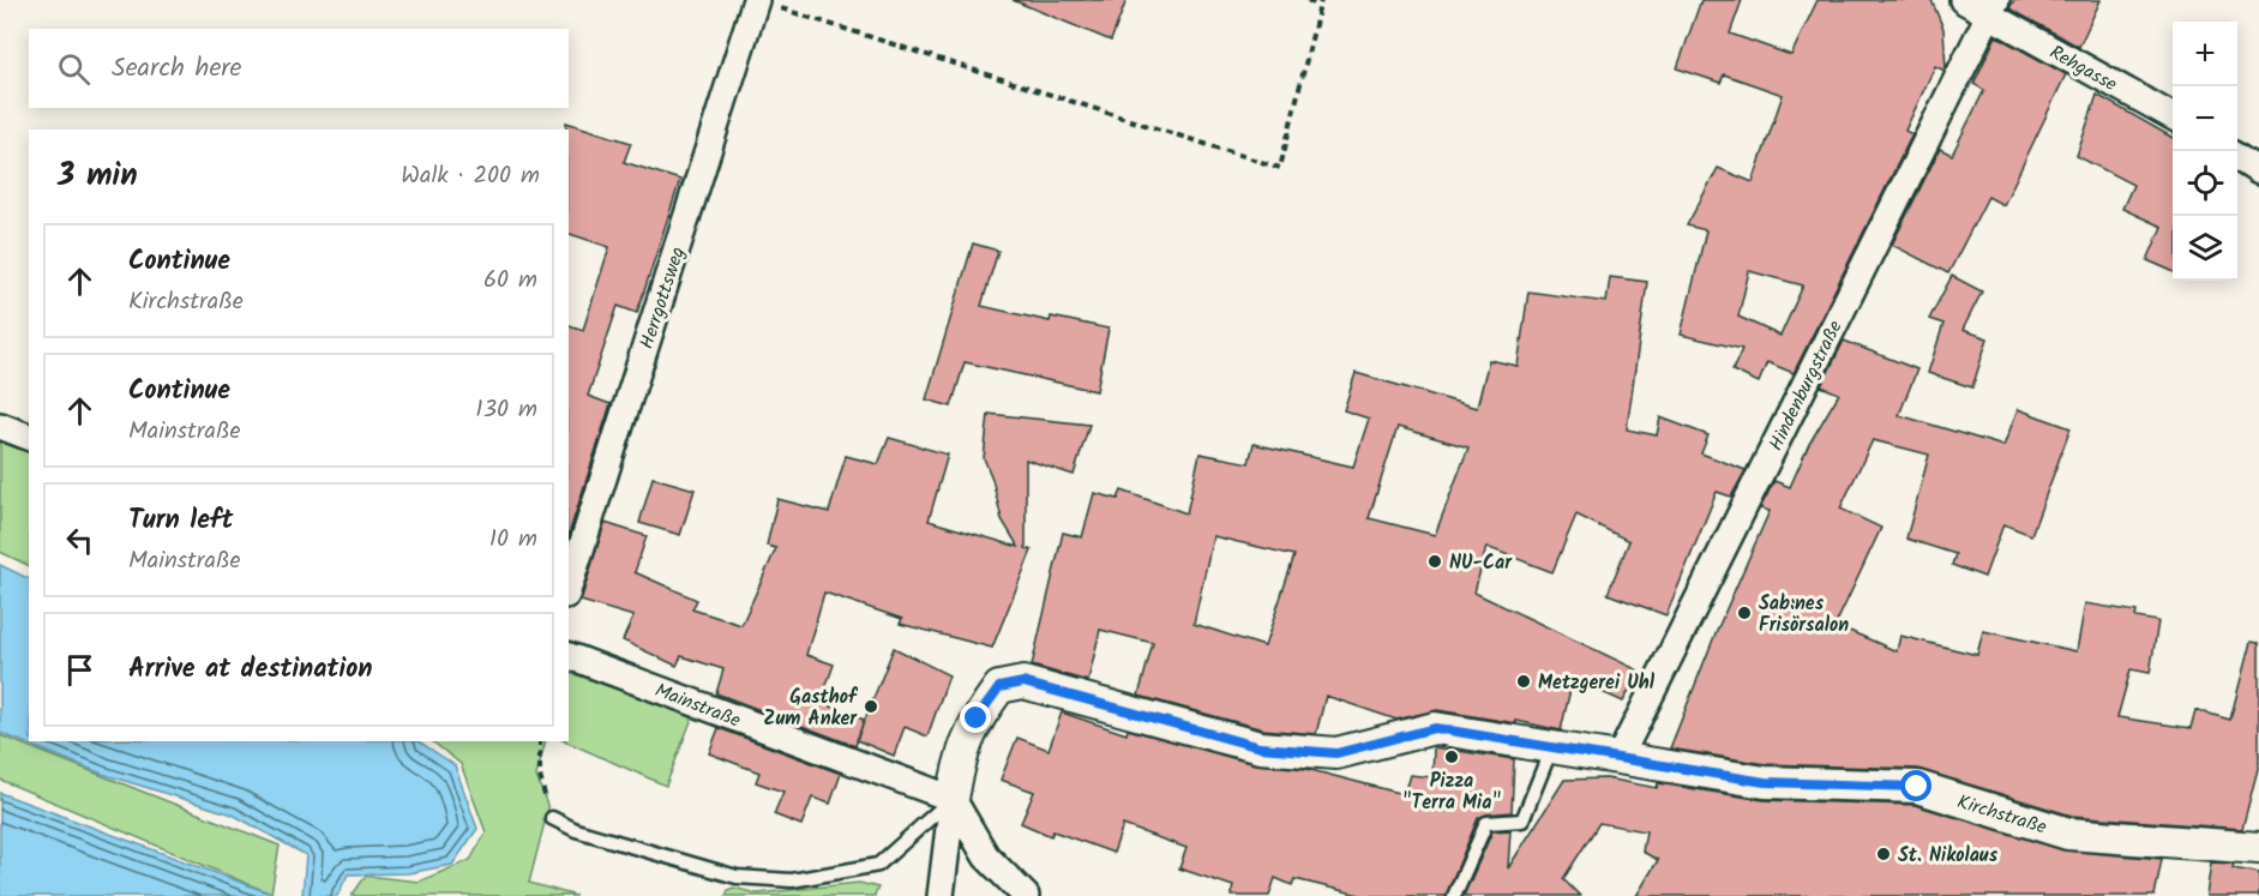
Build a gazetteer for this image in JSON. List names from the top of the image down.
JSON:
{
  "streets": {
    "street": [
      "Rehgasse",
      "Herrgottsweg",
      "Hindenburgstraße",
      "Mainstraße",
      "Kirchstraße"
    ]
  },
  "crossings": [
    ["Rehgasse", "Hindenburgstraße"],
    ["Hindenburgstraße", "Kirchstraße"]
  ],
  "places": [
    "NU-Car",
    "Sab:nes Frisörsalon",
    "Metzgerei Uhl",
    "Gasthof Zum Anker",
    "Pizza \"Terra Mia\"",
    "St. Nikolaus"
  ],
  "page": {
    "map_buttons": ["+", "−"],
    "search": "Search here",
    "heading": ["3 min", "Walk · 200 m"],
    "list": [
      ["Continue", "Kirchstraße", "60 m"],
      ["Continue", "Mainstraße", "130 m"],
      ["Turn left", "Mainstraße", "10 m"],
      "Arrive at destination"
    ]
  }
}
